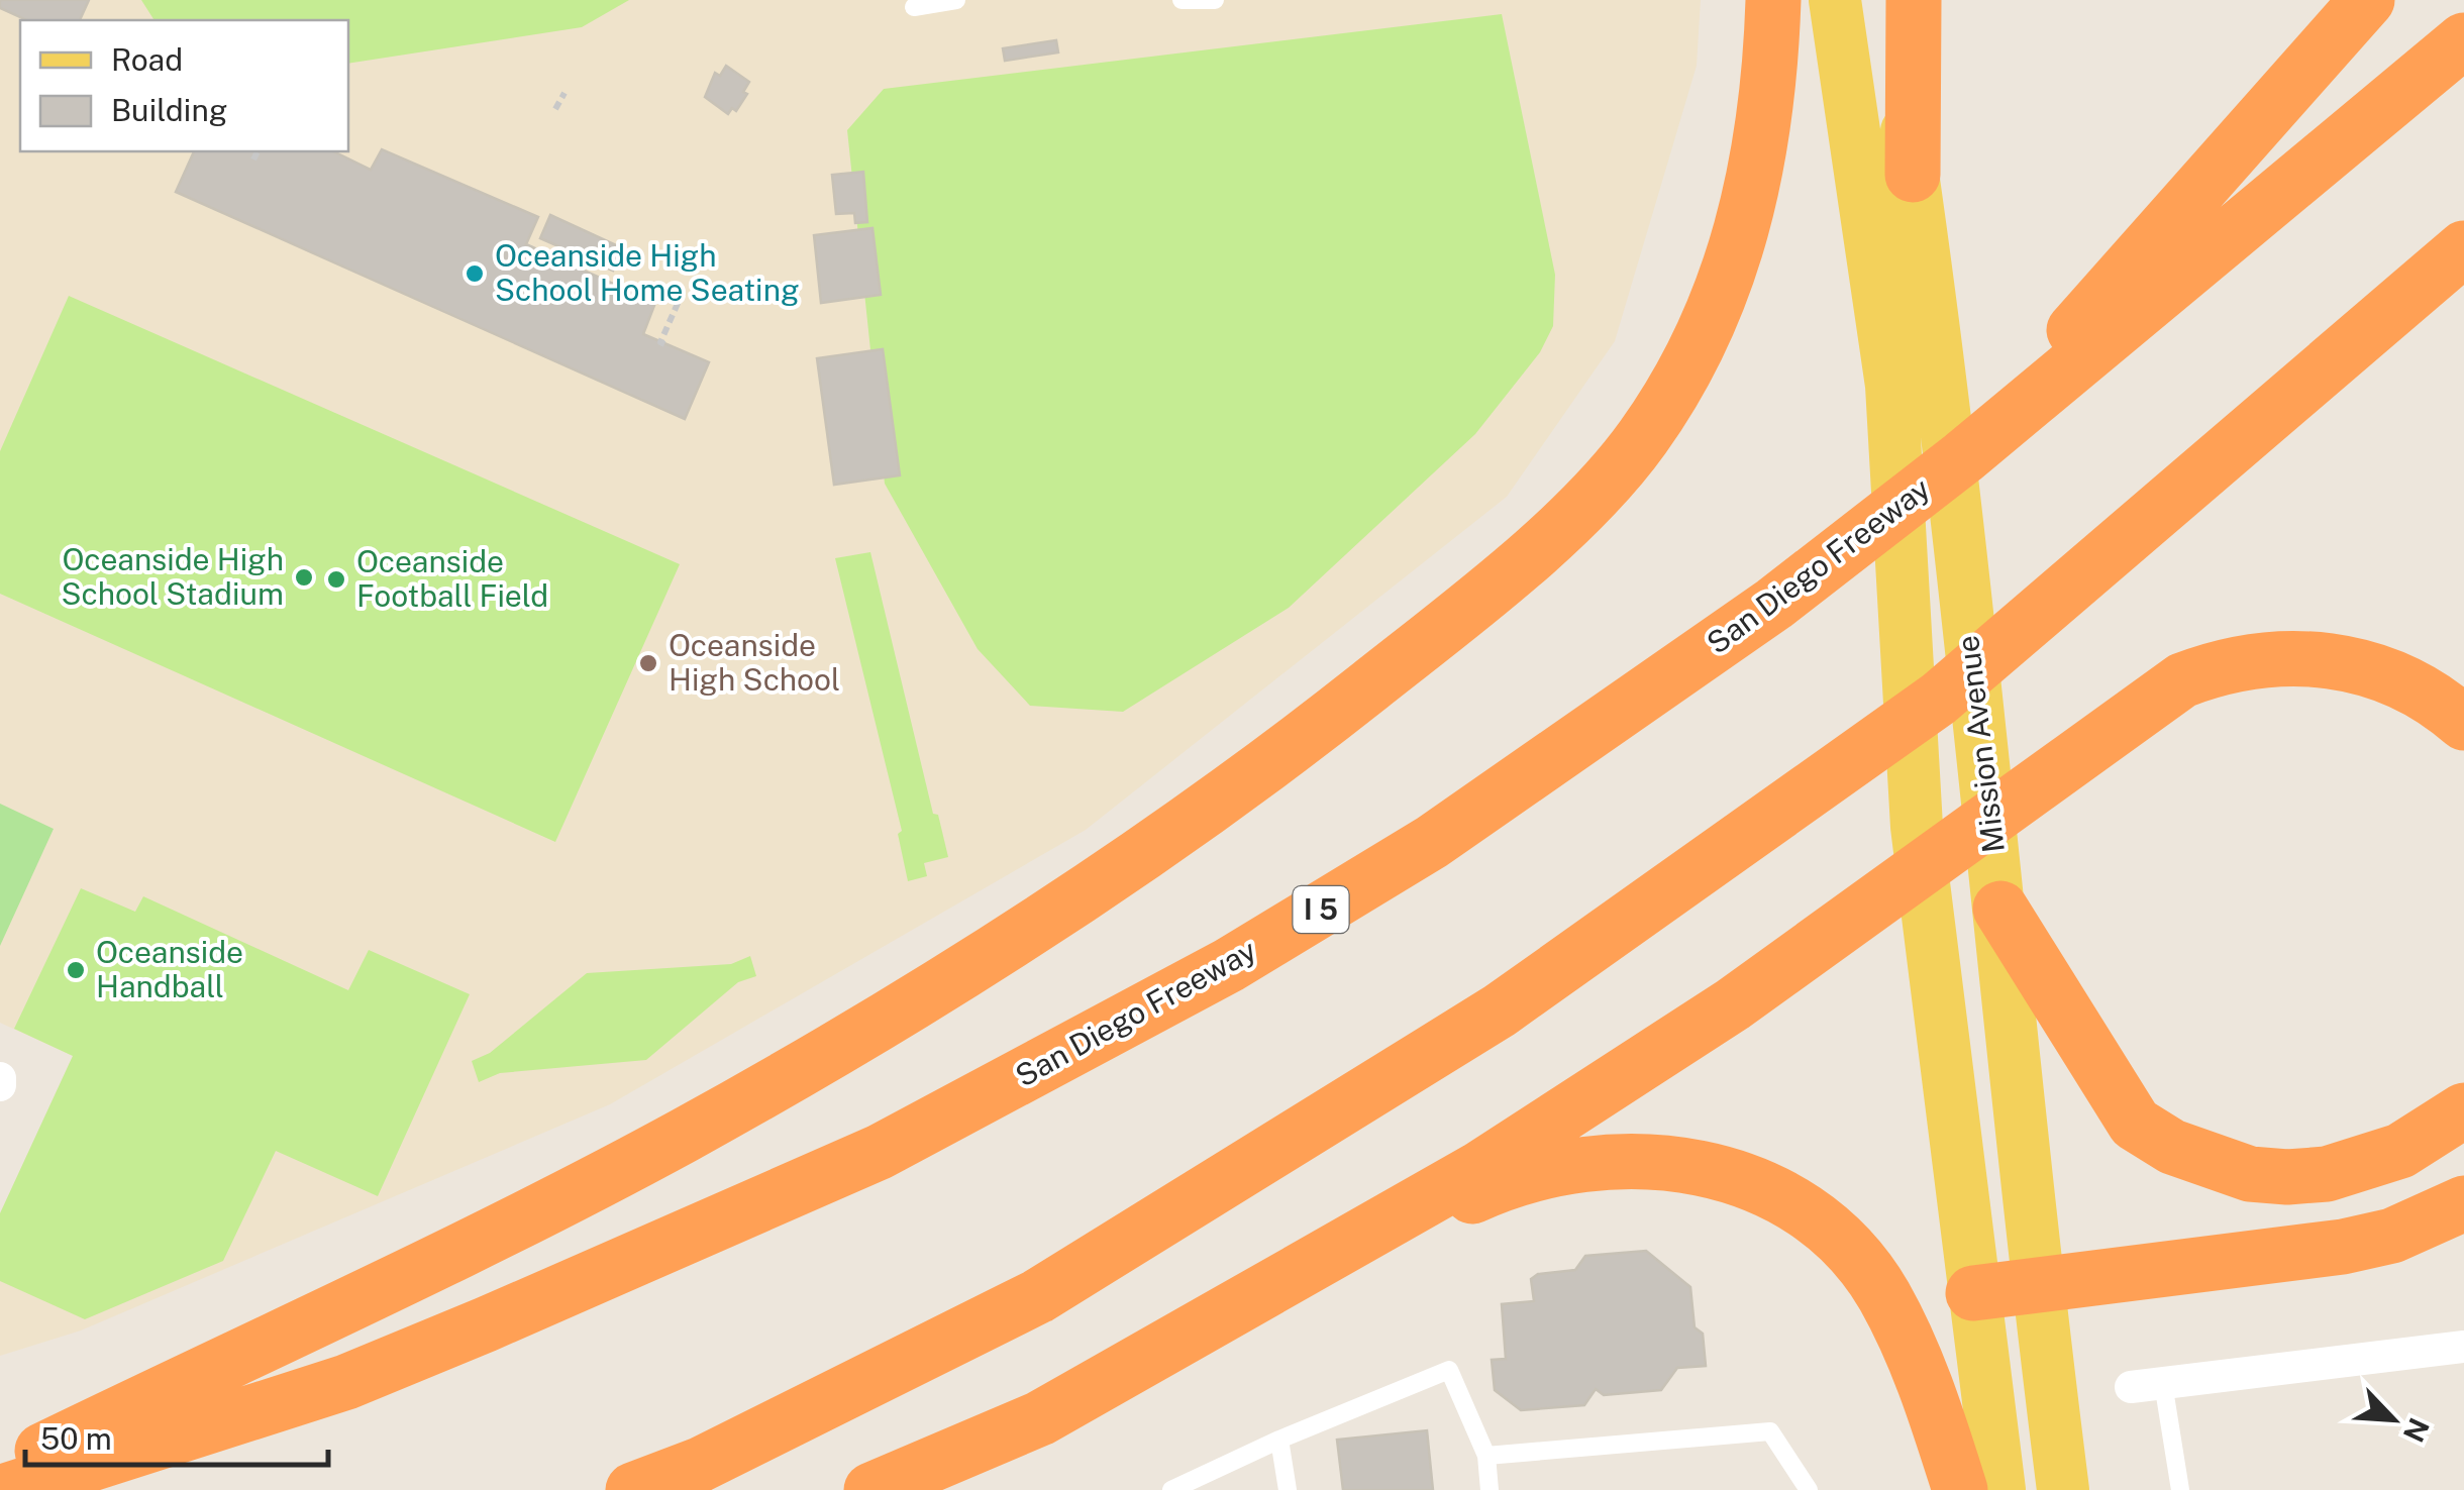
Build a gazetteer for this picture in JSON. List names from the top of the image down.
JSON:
{
  "streets": {
    "highway": ["San Diego Freeway", "I 5"],
    "main road": ["Mission Avenue"]
  },
  "places": [
    "Oceanside High School Home Seating",
    "Oceanside High School Stadium",
    "Oceanside Football Field",
    "Oceanside High School",
    "Oceanside Handball"
  ],
  "legend": ["Road", "Building"],
  "scale_bar": "50 m",
  "north": "bottom right"
}
